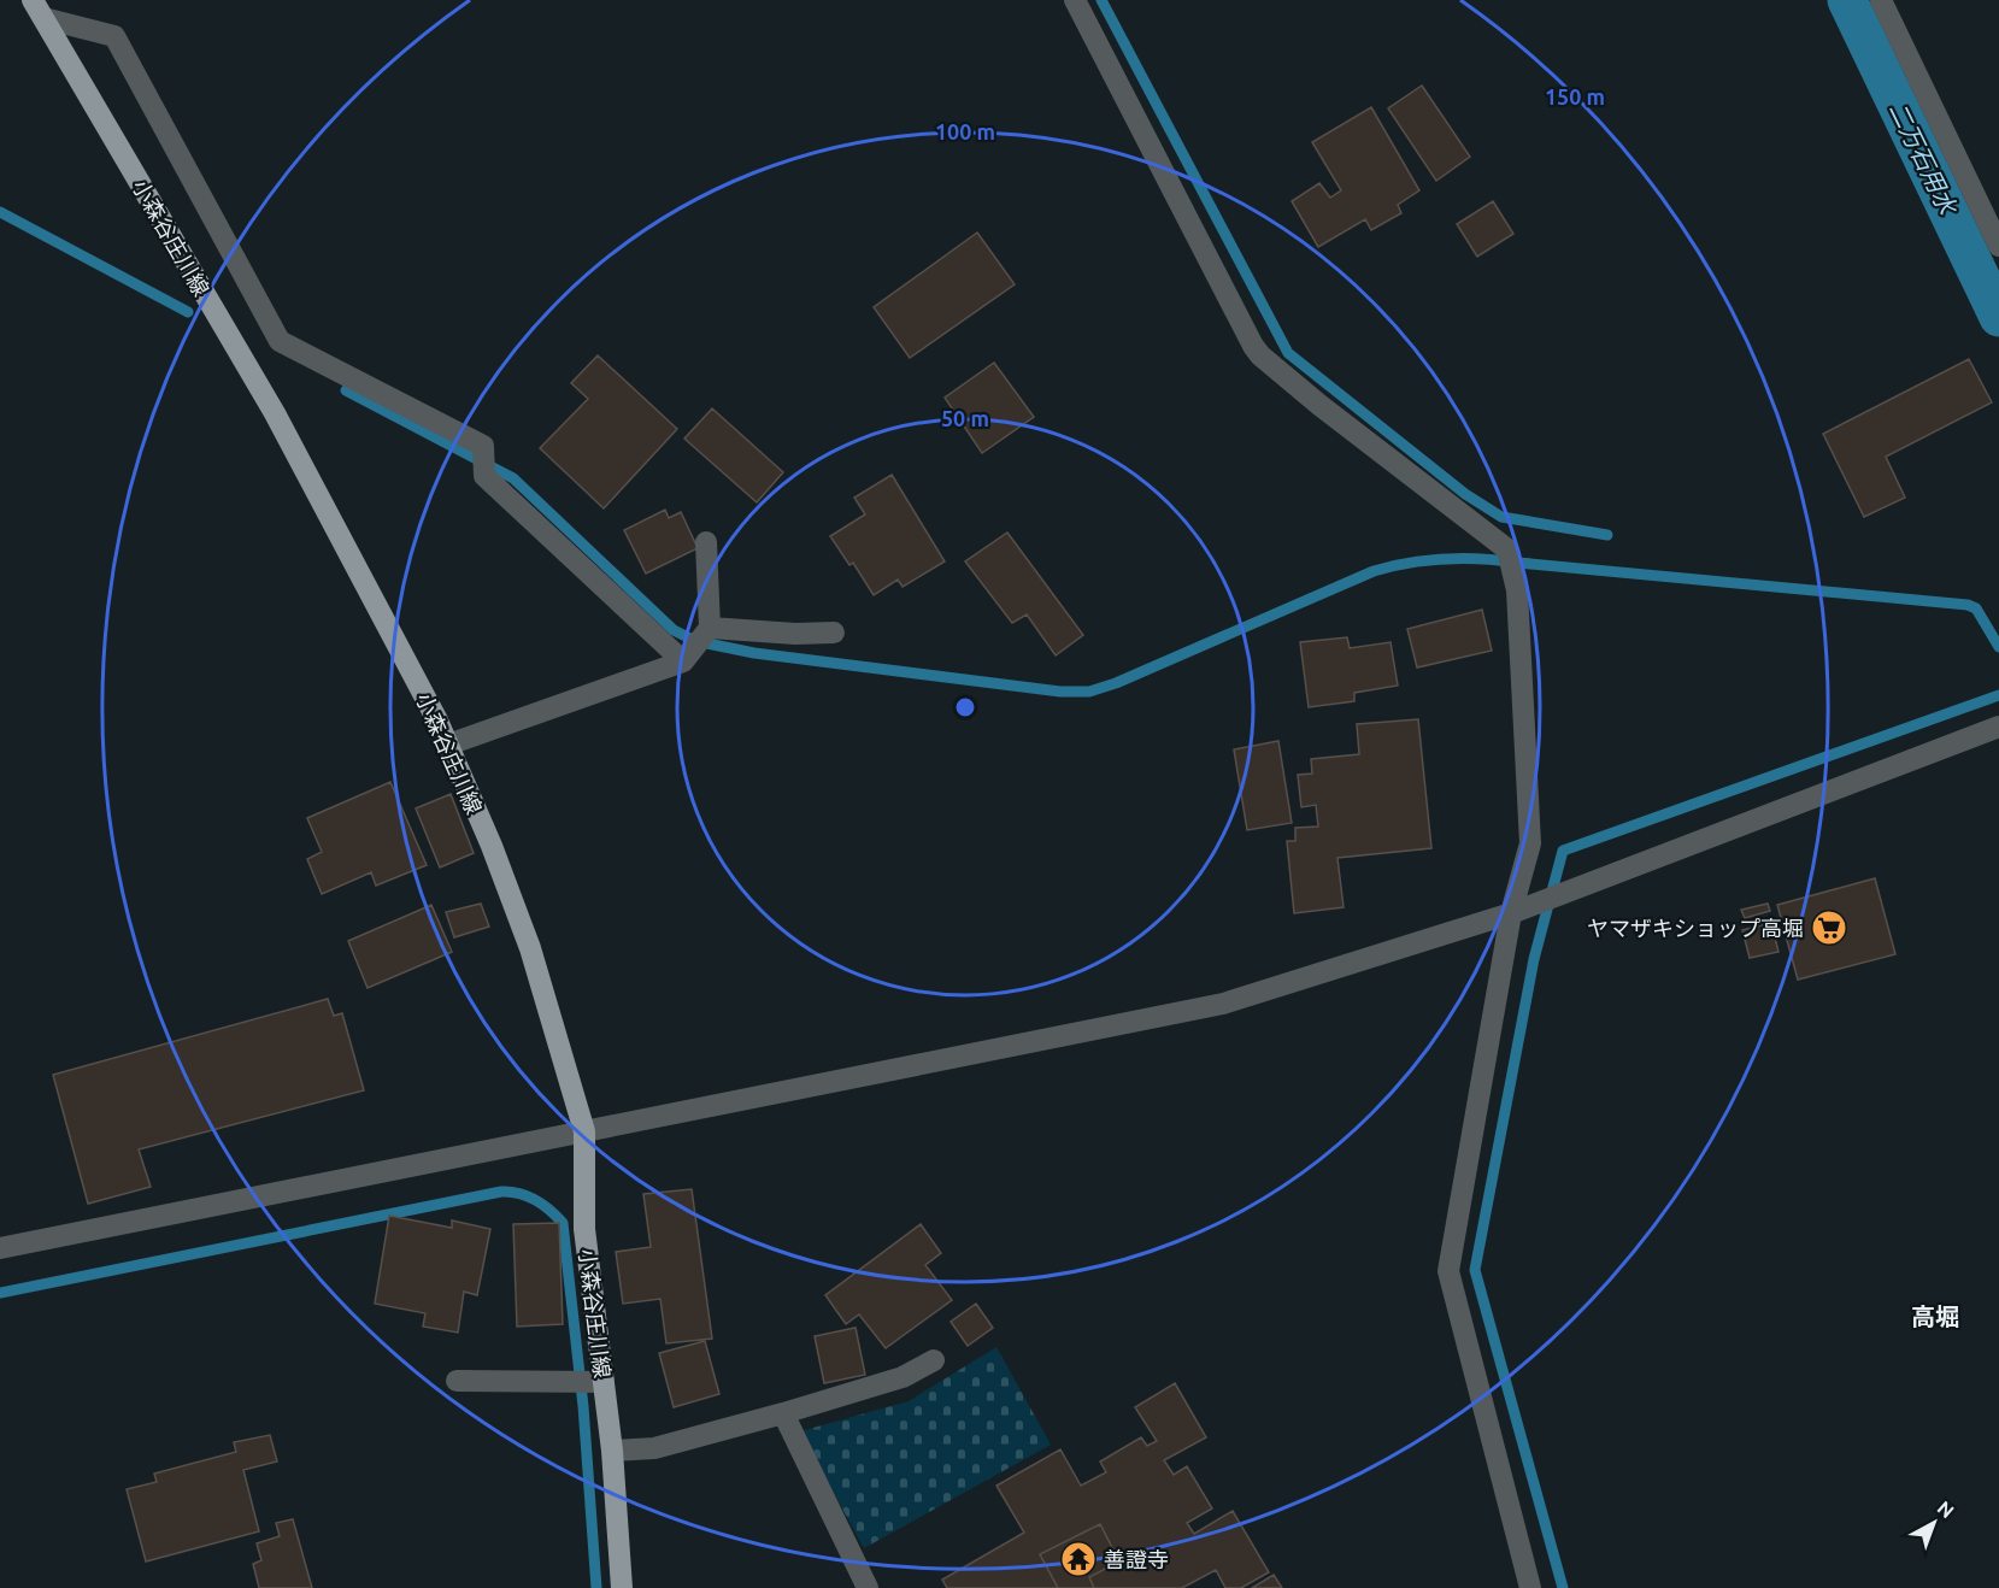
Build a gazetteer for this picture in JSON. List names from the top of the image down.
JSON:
{
  "streets": {
    "main road": ["小森谷庄川線"]
  },
  "districts": ["高堀"],
  "water": ["二万石用水"],
  "places": {
    "supermarket": ["ヤマザキショップ高堀"],
    "temple": ["善證寺"]
  },
  "north": "top right",
  "rings": ["150 m", "100 m", "50 m"]
}
